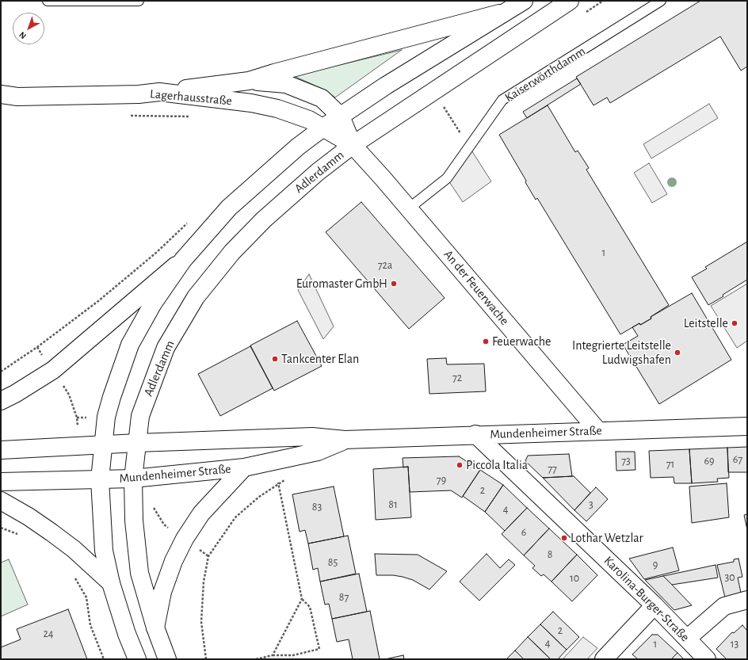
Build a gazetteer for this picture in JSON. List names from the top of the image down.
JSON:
{
  "streets": {
    "street": [
      "Lagerhausstraße",
      "Adlerdamm",
      "An der Feuerwache",
      "Mundenheimer Straße",
      "Karolina-Burger-Straße"
    ],
    "lane": ["Kaiserwörthdamm"]
  },
  "crossings": [
    ["Kaiserwörthdamm", "An der Feuerwache"],
    ["Lagerhausstraße", "Adlerdamm"],
    ["Lagerhausstraße", "An der Feuerwache"],
    ["Adlerdamm", "An der Feuerwache"],
    ["Adlerdamm", "Mundenheimer Straße"],
    ["An der Feuerwache", "Mundenheimer Straße"],
    ["Mundenheimer Straße", "Karolina-Burger-Straße"]
  ],
  "places": [
    "Euromaster GmbH",
    "Leitstelle",
    "Feuerwache",
    "Integrierte Leitstelle Ludwigshafen",
    "Tankcenter Elan",
    "Piccola Italia",
    "Lothar Wetzlar"
  ],
  "house_numbers": [
    "1",
    "72a",
    "72",
    "67",
    "73",
    "69",
    "71",
    "77",
    "79",
    "2",
    "81",
    "3",
    "83",
    "4",
    "6",
    "8",
    "85",
    "9",
    "30",
    "10",
    "87",
    "2",
    "24",
    "4",
    "1",
    "13"
  ],
  "north": "bottom left"
}
